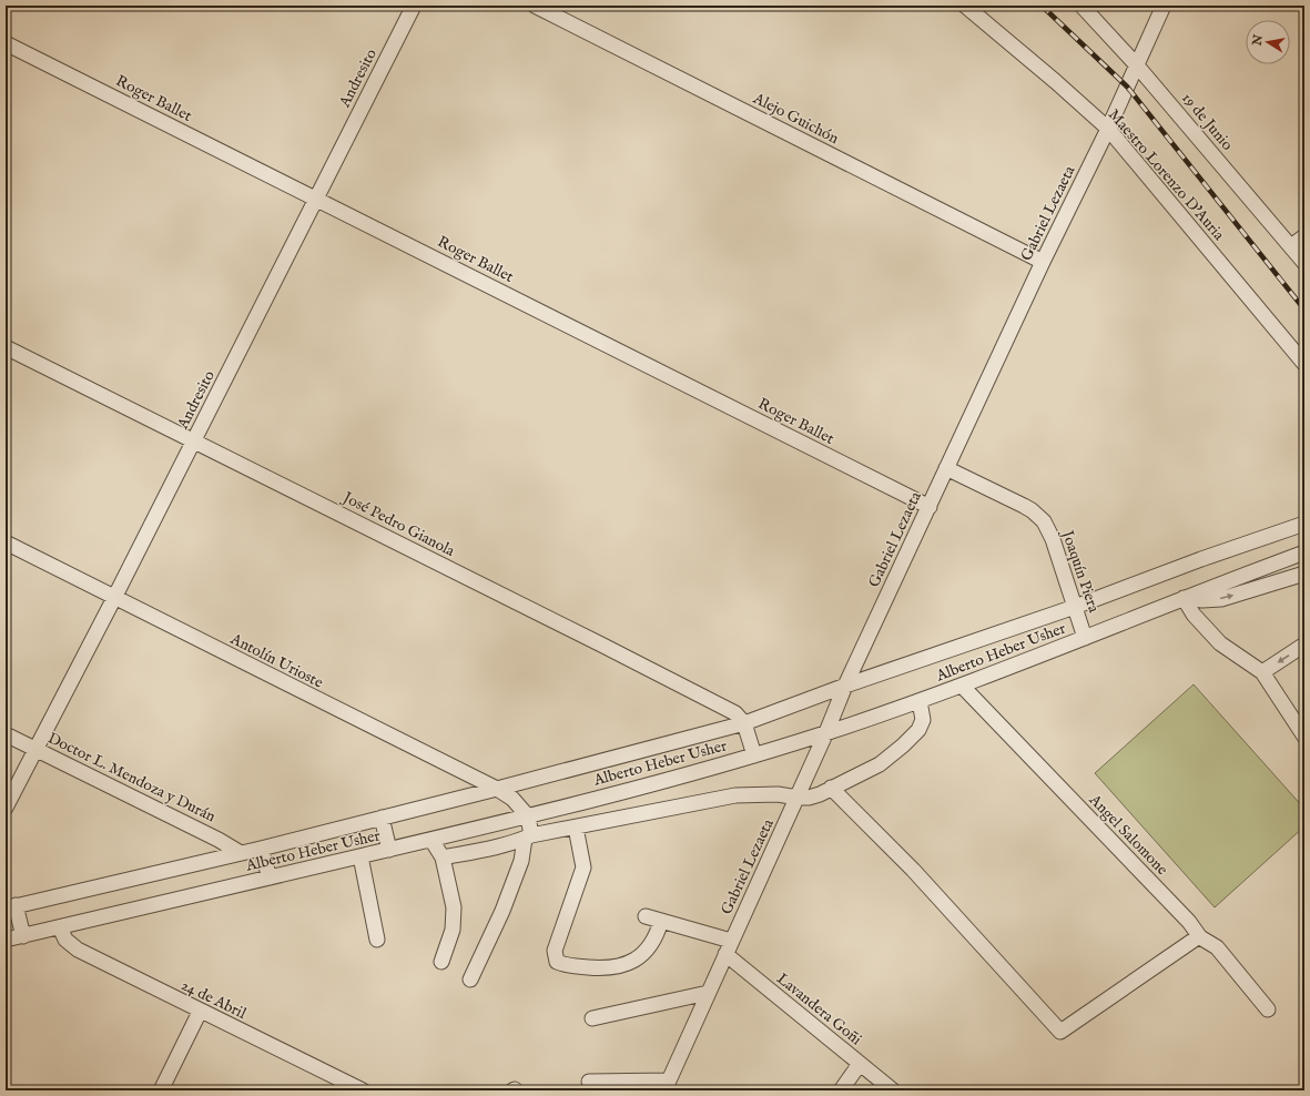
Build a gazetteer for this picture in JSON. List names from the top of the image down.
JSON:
{
  "streets": {
    "street": [
      "Andresito",
      "Roger Ballet",
      "Alejo Guichón",
      "19 de Junio",
      "Maestro Lorenzo D'Auria",
      "Gabriel Lezaeta",
      "José Pedro Gianola",
      "Joaquín Piera",
      "Alberto Heber Usher",
      "Antolín Urioste",
      "Doctor L. Mendoza y Durán",
      "Angel Salomone",
      "24 de Abril",
      "Lavandera Goñi"
    ]
  },
  "crossings": [
    ["Andresito", "Roger Ballet"],
    ["Andresito", "José Pedro Gianola"],
    ["Andresito", "Antolín Urioste"],
    ["Andresito", "Doctor L. Mendoza y Durán"],
    ["Roger Ballet", "Gabriel Lezaeta"],
    ["Alejo Guichón", "Gabriel Lezaeta"],
    ["19 de Junio", "Gabriel Lezaeta"],
    ["Maestro Lorenzo D'Auria", "Gabriel Lezaeta"],
    ["Gabriel Lezaeta", "Joaquín Piera"],
    ["Gabriel Lezaeta", "Alberto Heber Usher"],
    ["Gabriel Lezaeta", "Lavandera Goñi"],
    ["José Pedro Gianola", "Alberto Heber Usher"],
    ["Joaquín Piera", "Alberto Heber Usher"],
    ["Alberto Heber Usher", "Antolín Urioste"],
    ["Alberto Heber Usher", "Doctor L. Mendoza y Durán"],
    ["Alberto Heber Usher", "Angel Salomone"],
    ["Alberto Heber Usher", "24 de Abril"]
  ],
  "north": "left"
}
